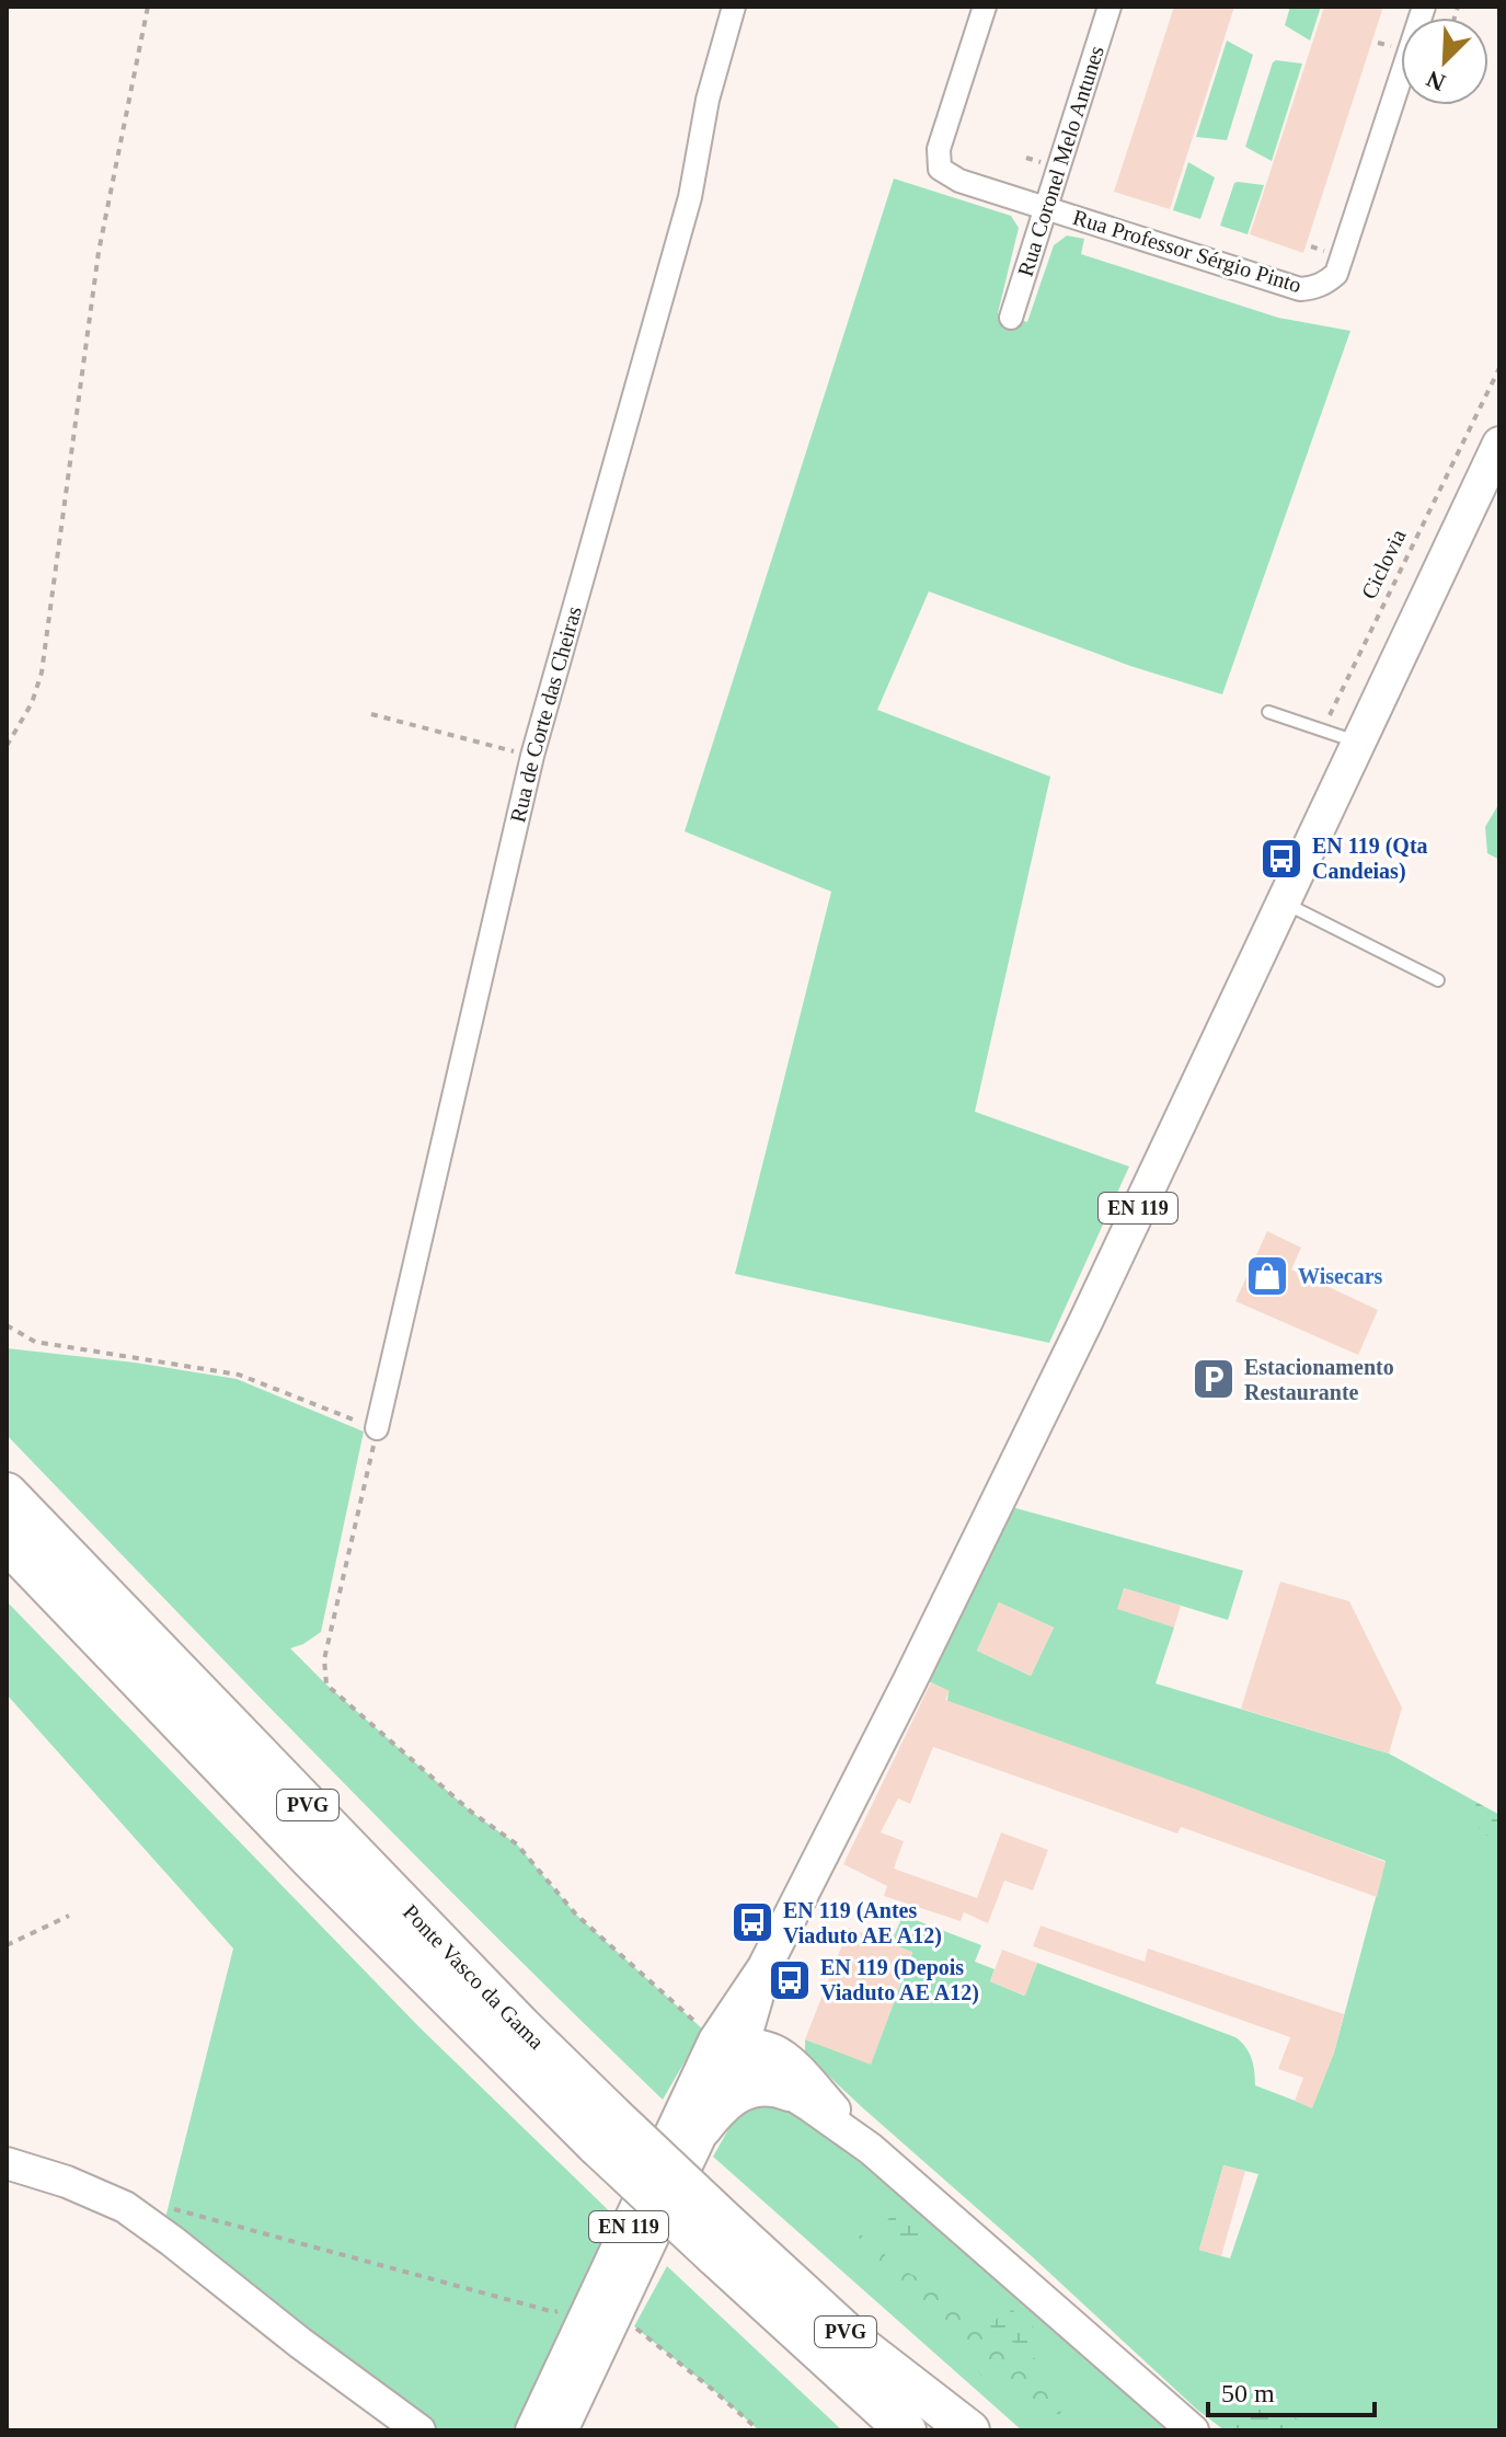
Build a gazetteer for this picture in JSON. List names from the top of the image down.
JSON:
{
  "streets": {
    "highway": ["PVG", "Ponte Vasco da Gama"],
    "main road": ["EN 119"],
    "street": ["Rua Coronel Melo Antunes", "Rua Professor Sérgio Pinto", "Rua de Corte das Cheiras"],
    "path": ["Ciclovia"]
  },
  "crossings": [
    ["Rua Coronel Melo Antunes", "Rua Professor Sérgio Pinto"]
  ],
  "places": {
    "bus stop": ["EN 119 (Qta Candeias)", "EN 119 (Antes Viaduto AE A12)", "EN 119 (Depois Viaduto AE A12)"],
    "shop": ["Wisecars"],
    "parking": ["Estacionamento Restaurante"]
  },
  "scale_bar": "50 m",
  "north": "bottom left"
}
